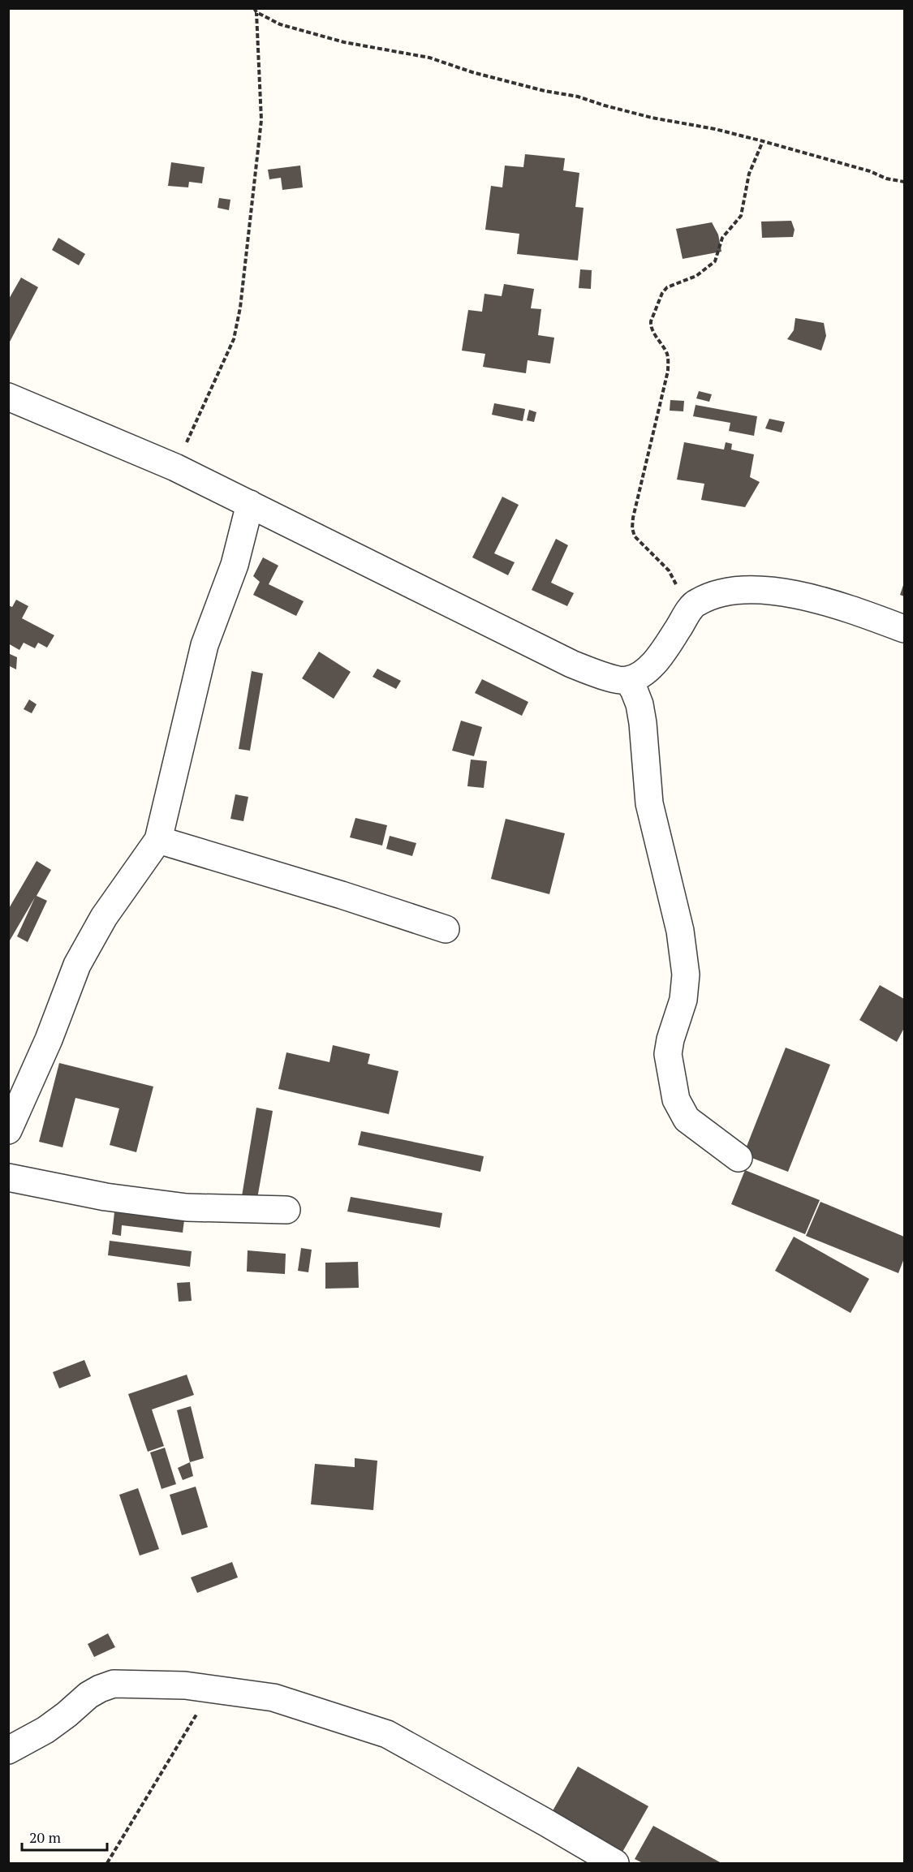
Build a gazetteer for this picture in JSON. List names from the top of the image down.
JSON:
{
  "scale_bar": "20 m"
}
